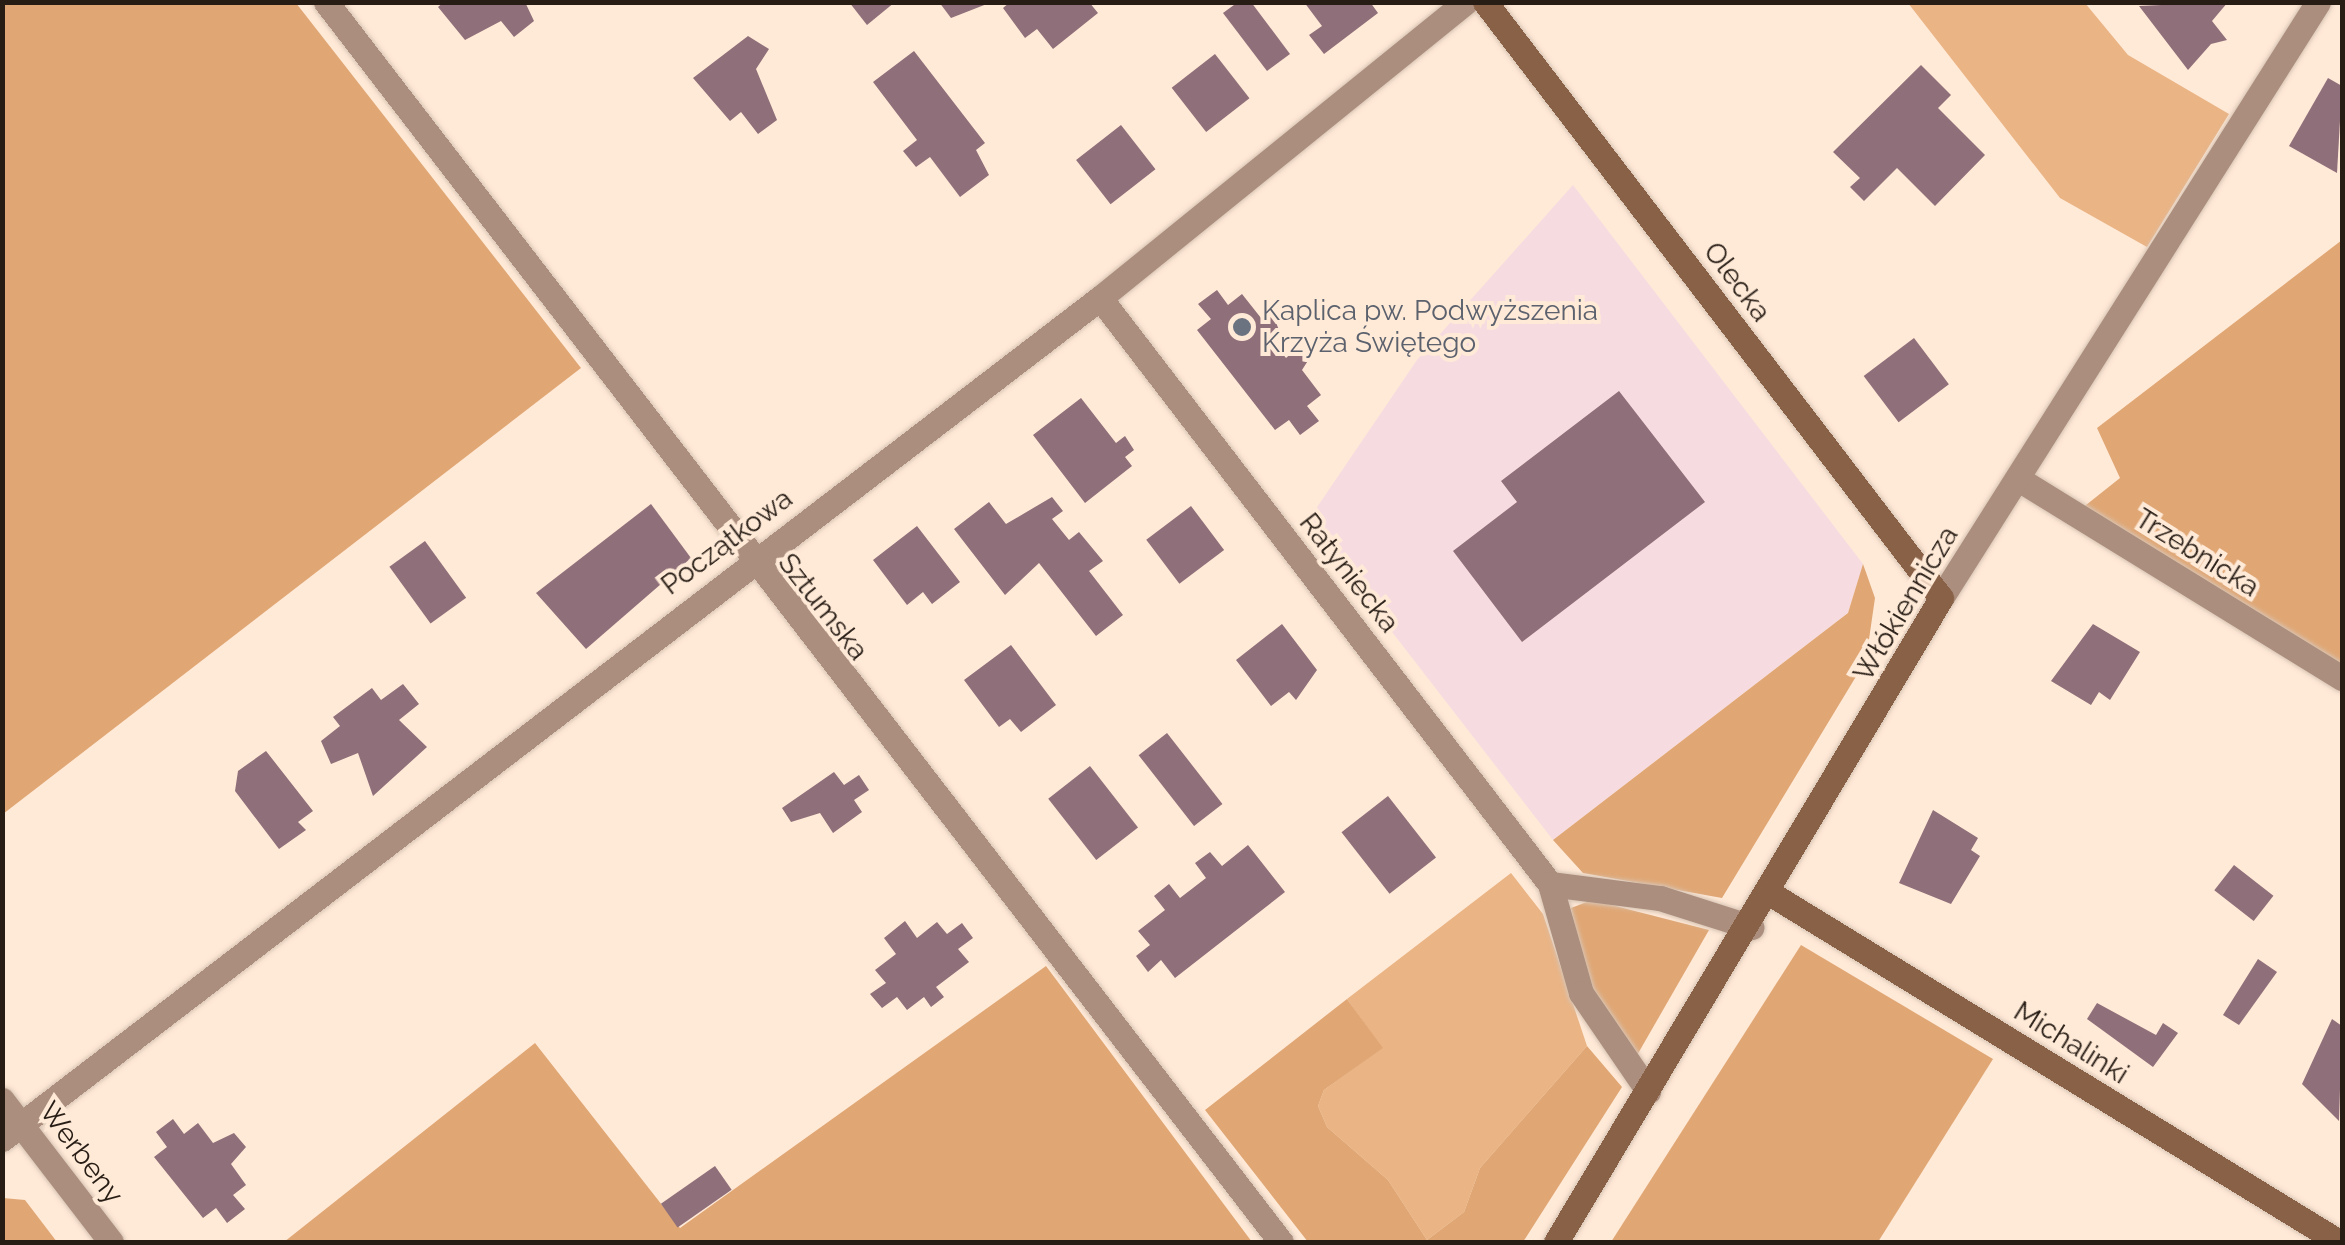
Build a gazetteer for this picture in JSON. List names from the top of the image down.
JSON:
{
  "streets": {
    "street": [
      "Olecka",
      "Początkowa",
      "Trzebnicka",
      "Ratyniecka",
      "Włókiennicza",
      "Sztumska",
      "Michalinki",
      "Werbeny"
    ]
  },
  "crossings": [
    ["Olecka", "Włókiennicza"],
    ["Początkowa", "Ratyniecka"],
    ["Początkowa", "Sztumska"],
    ["Początkowa", "Werbeny"],
    ["Trzebnicka", "Włókiennicza"],
    ["Ratyniecka", "Włókiennicza"],
    ["Włókiennicza", "Michalinki"]
  ],
  "places": ["Kaplica pw. Podwyższenia Krzyża Świętego"]
}
